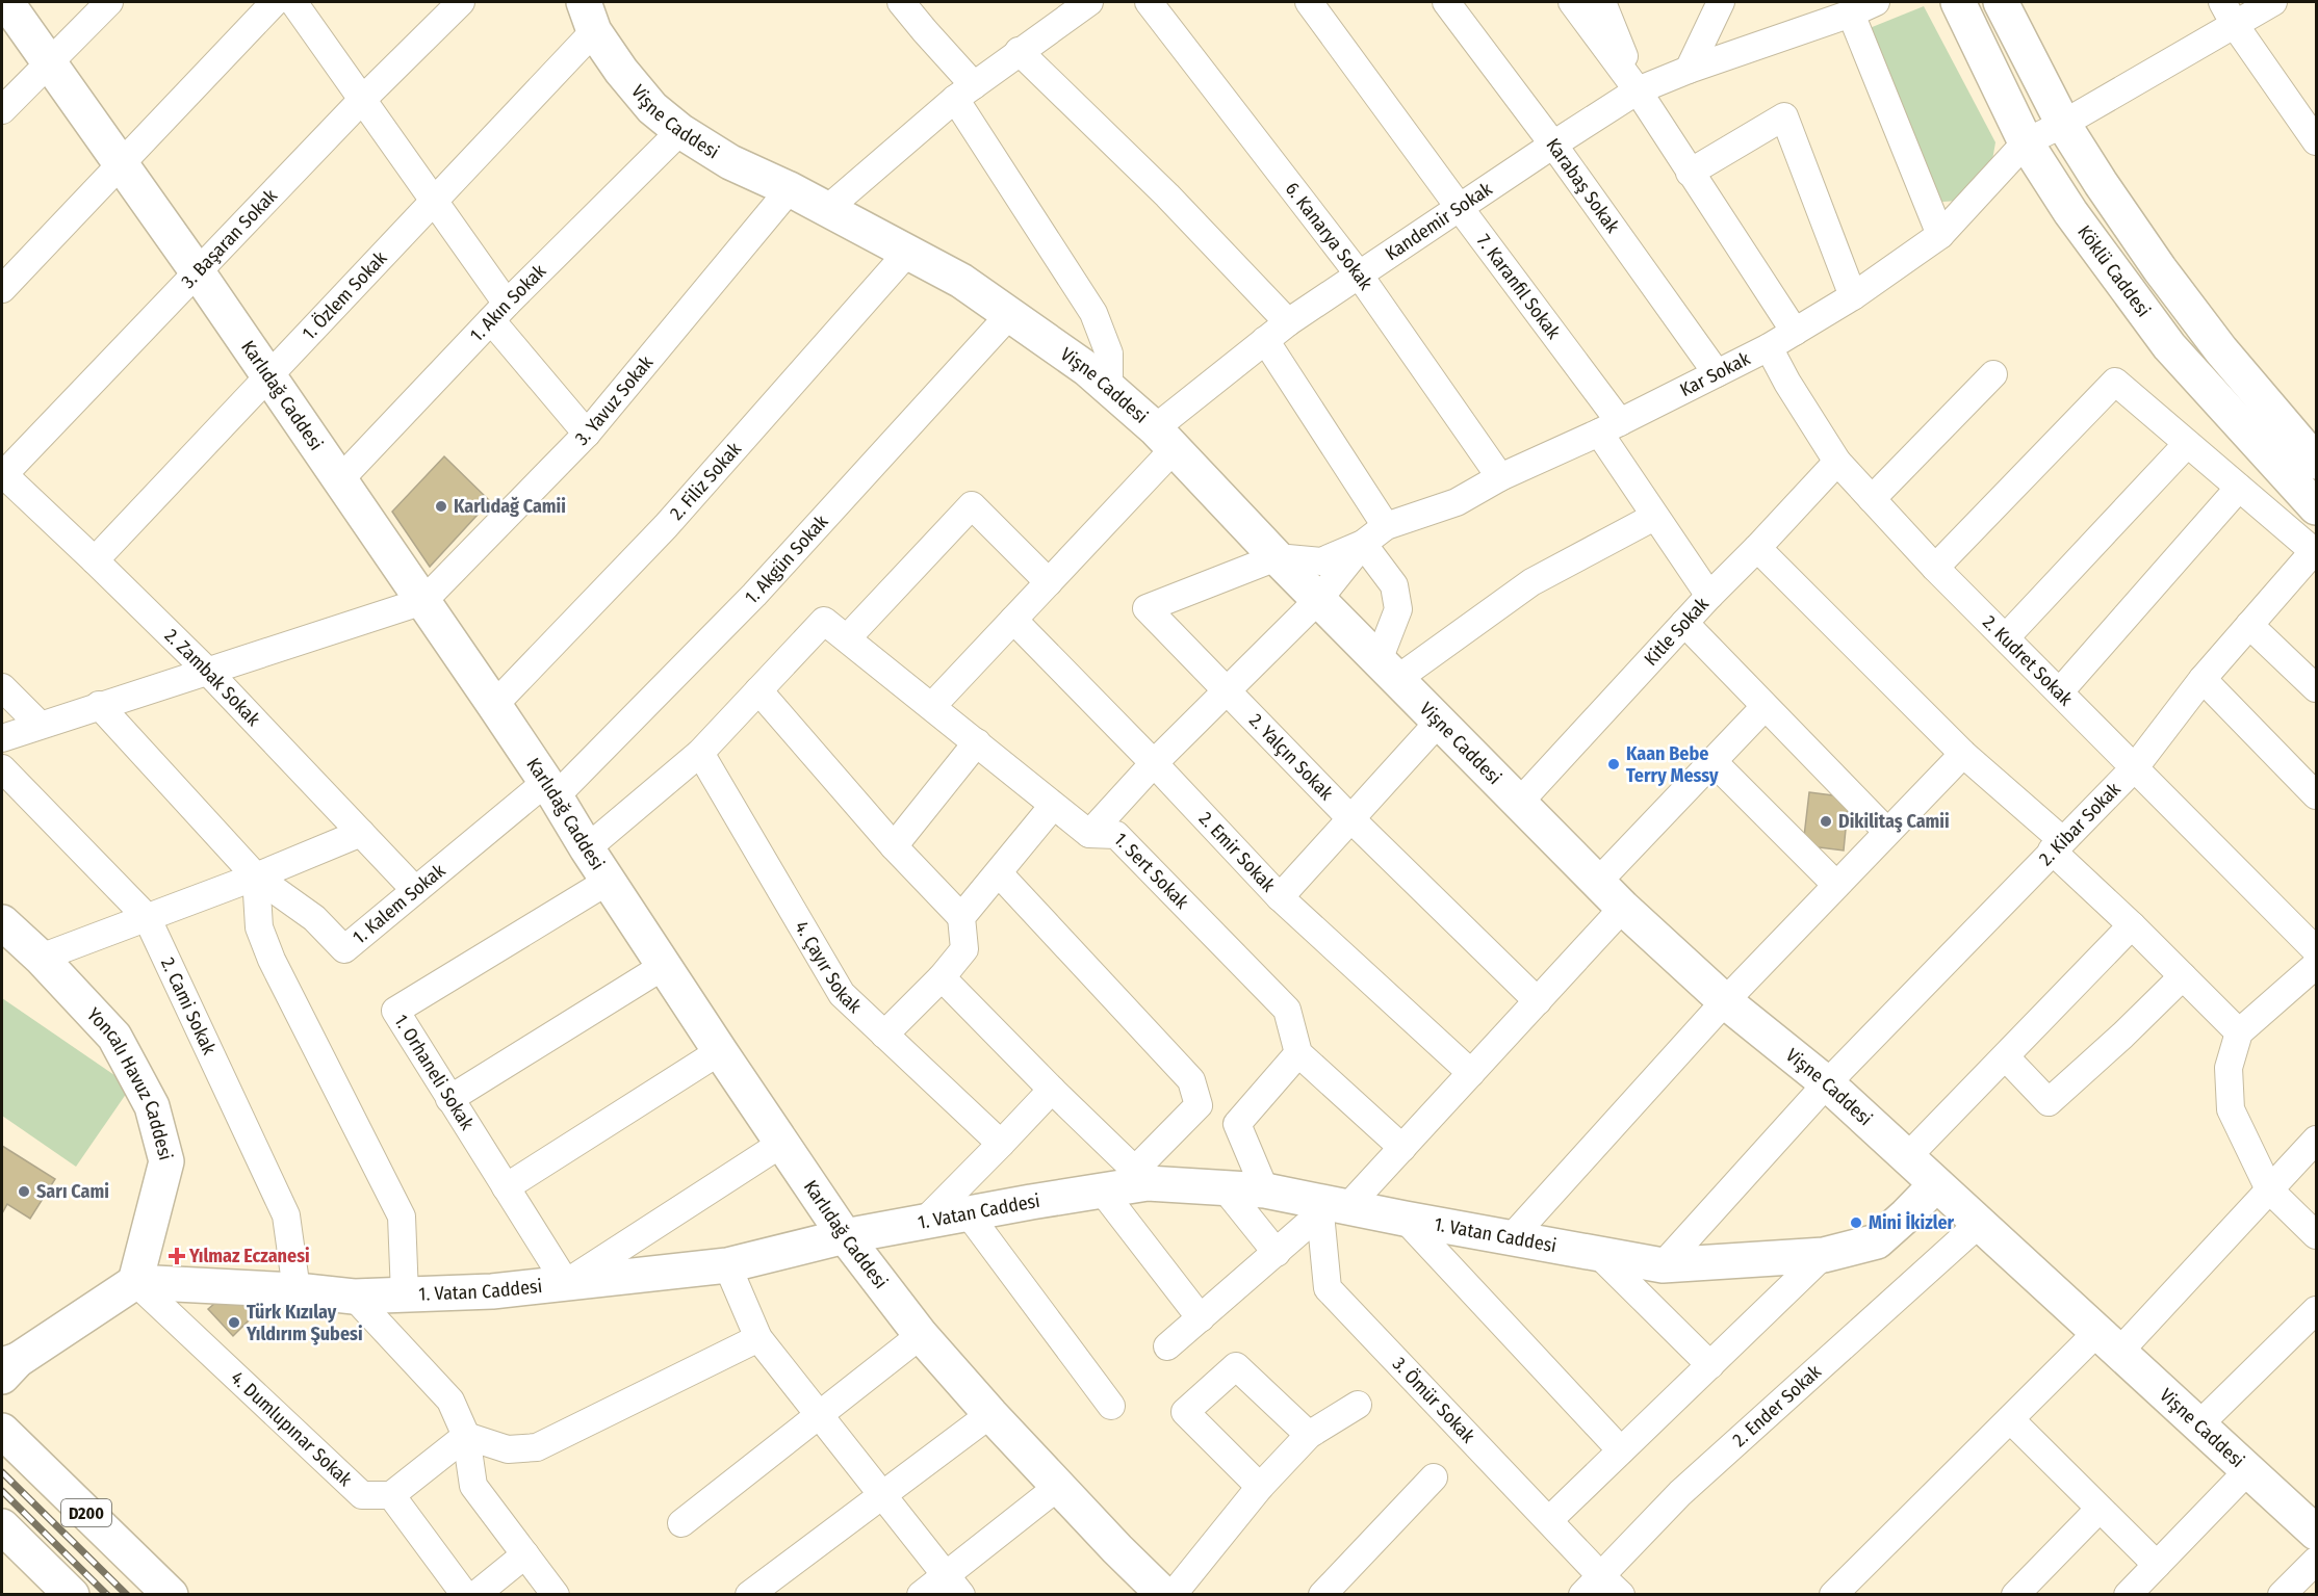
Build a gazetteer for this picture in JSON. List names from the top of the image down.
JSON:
{
  "streets": {
    "main road": [
      "Vişne Caddesi",
      "Köklü Caddesi",
      "Karlıdağ Caddesi",
      "Yoncalı Havuz Caddesi",
      "1. Vatan Caddesi",
      "D200"
    ],
    "street": [
      "Karabaş Sokak",
      "Kandemir Sokak",
      "6. Kanarya Sokak",
      "3. Başaran Sokak",
      "7. Karanfil Sokak",
      "1. Özlem Sokak",
      "1. Akın Sokak",
      "Kar Sokak",
      "3. Yavuz Sokak",
      "2. Filiz Sokak",
      "1. Akgün Sokak",
      "Kitle Sokak",
      "2. Kudret Sokak",
      "2. Zambak Sokak",
      "2. Yalçın Sokak",
      "2. Kibar Sokak",
      "2. Emir Sokak",
      "1. Sert Sokak",
      "1. Kalem Sokak",
      "4. Çayır Sokak",
      "2. Cami Sokak",
      "1. Orhaneli Sokak",
      "3. Ömür Sokak",
      "2. Ender Sokak",
      "4. Dumlupınar Sokak"
    ]
  },
  "crossings": [
    ["Vişne Caddesi", "Kandemir Sokak"],
    ["Vişne Caddesi", "1. Özlem Sokak"],
    ["Vişne Caddesi", "1. Akın Sokak"],
    ["Vişne Caddesi", "Kar Sokak"],
    ["Vişne Caddesi", "3. Yavuz Sokak"],
    ["Vişne Caddesi", "2. Filiz Sokak"],
    ["Vişne Caddesi", "1. Akgün Sokak"],
    ["Vişne Caddesi", "Kitle Sokak"],
    ["Vişne Caddesi", "2. Yalçın Sokak"],
    ["Vişne Caddesi", "2. Kibar Sokak"],
    ["Vişne Caddesi", "1. Vatan Caddesi"],
    ["Vişne Caddesi", "2. Ender Sokak"],
    ["Karabaş Sokak", "Kandemir Sokak"],
    ["Karabaş Sokak", "Kar Sokak"],
    ["Kandemir Sokak", "6. Kanarya Sokak"],
    ["Kandemir Sokak", "7. Karanfil Sokak"],
    ["Kandemir Sokak", "2. Emir Sokak"],
    ["Kandemir Sokak", "1. Sert Sokak"],
    ["6. Kanarya Sokak", "Kar Sokak"],
    ["3. Başaran Sokak", "Karlıdağ Caddesi"],
    ["3. Başaran Sokak", "2. Zambak Sokak"],
    ["Köklü Caddesi", "Kar Sokak"],
    ["7. Karanfil Sokak", "Kar Sokak"],
    ["7. Karanfil Sokak", "Kitle Sokak"],
    ["1. Özlem Sokak", "Karlıdağ Caddesi"],
    ["1. Özlem Sokak", "2. Zambak Sokak"],
    ["1. Akın Sokak", "Karlıdağ Caddesi"],
    ["Kar Sokak", "2. Kudret Sokak"],
    ["Kar Sokak", "2. Yalçın Sokak"],
    ["Kar Sokak", "2. Emir Sokak"],
    ["Kar Sokak", "1. Sert Sokak"],
    ["Karlıdağ Caddesi", "3. Yavuz Sokak"],
    ["Karlıdağ Caddesi", "2. Filiz Sokak"],
    ["Karlıdağ Caddesi", "1. Akgün Sokak"],
    ["Karlıdağ Caddesi", "1. Kalem Sokak"],
    ["Karlıdağ Caddesi", "1. Orhaneli Sokak"],
    ["Karlıdağ Caddesi", "1. Vatan Caddesi"],
    ["1. Akgün Sokak", "1. Kalem Sokak"],
    ["Kitle Sokak", "2. Kudret Sokak"],
    ["2. Kudret Sokak", "2. Kibar Sokak"],
    ["2. Zambak Sokak", "1. Kalem Sokak"],
    ["2. Kibar Sokak", "1. Vatan Caddesi"],
    ["2. Cami Sokak", "1. Vatan Caddesi"],
    ["1. Orhaneli Sokak", "1. Vatan Caddesi"],
    ["Yoncalı Havuz Caddesi", "1. Vatan Caddesi"],
    ["Yoncalı Havuz Caddesi", "4. Dumlupınar Sokak"],
    ["1. Vatan Caddesi", "3. Ömür Sokak"],
    ["1. Vatan Caddesi", "4. Dumlupınar Sokak"],
    ["3. Ömür Sokak", "2. Ender Sokak"]
  ],
  "places": {
    "other": [
      "Karlıdağ Camii",
      "Kaan Bebe Terry Messy",
      "Dikilitaş Camii",
      "Sarı Cami",
      "Mini İkizler",
      "Türk Kızılay Yıldırım Şubesi"
    ],
    "health": ["Yılmaz Eczanesi"]
  }
}
